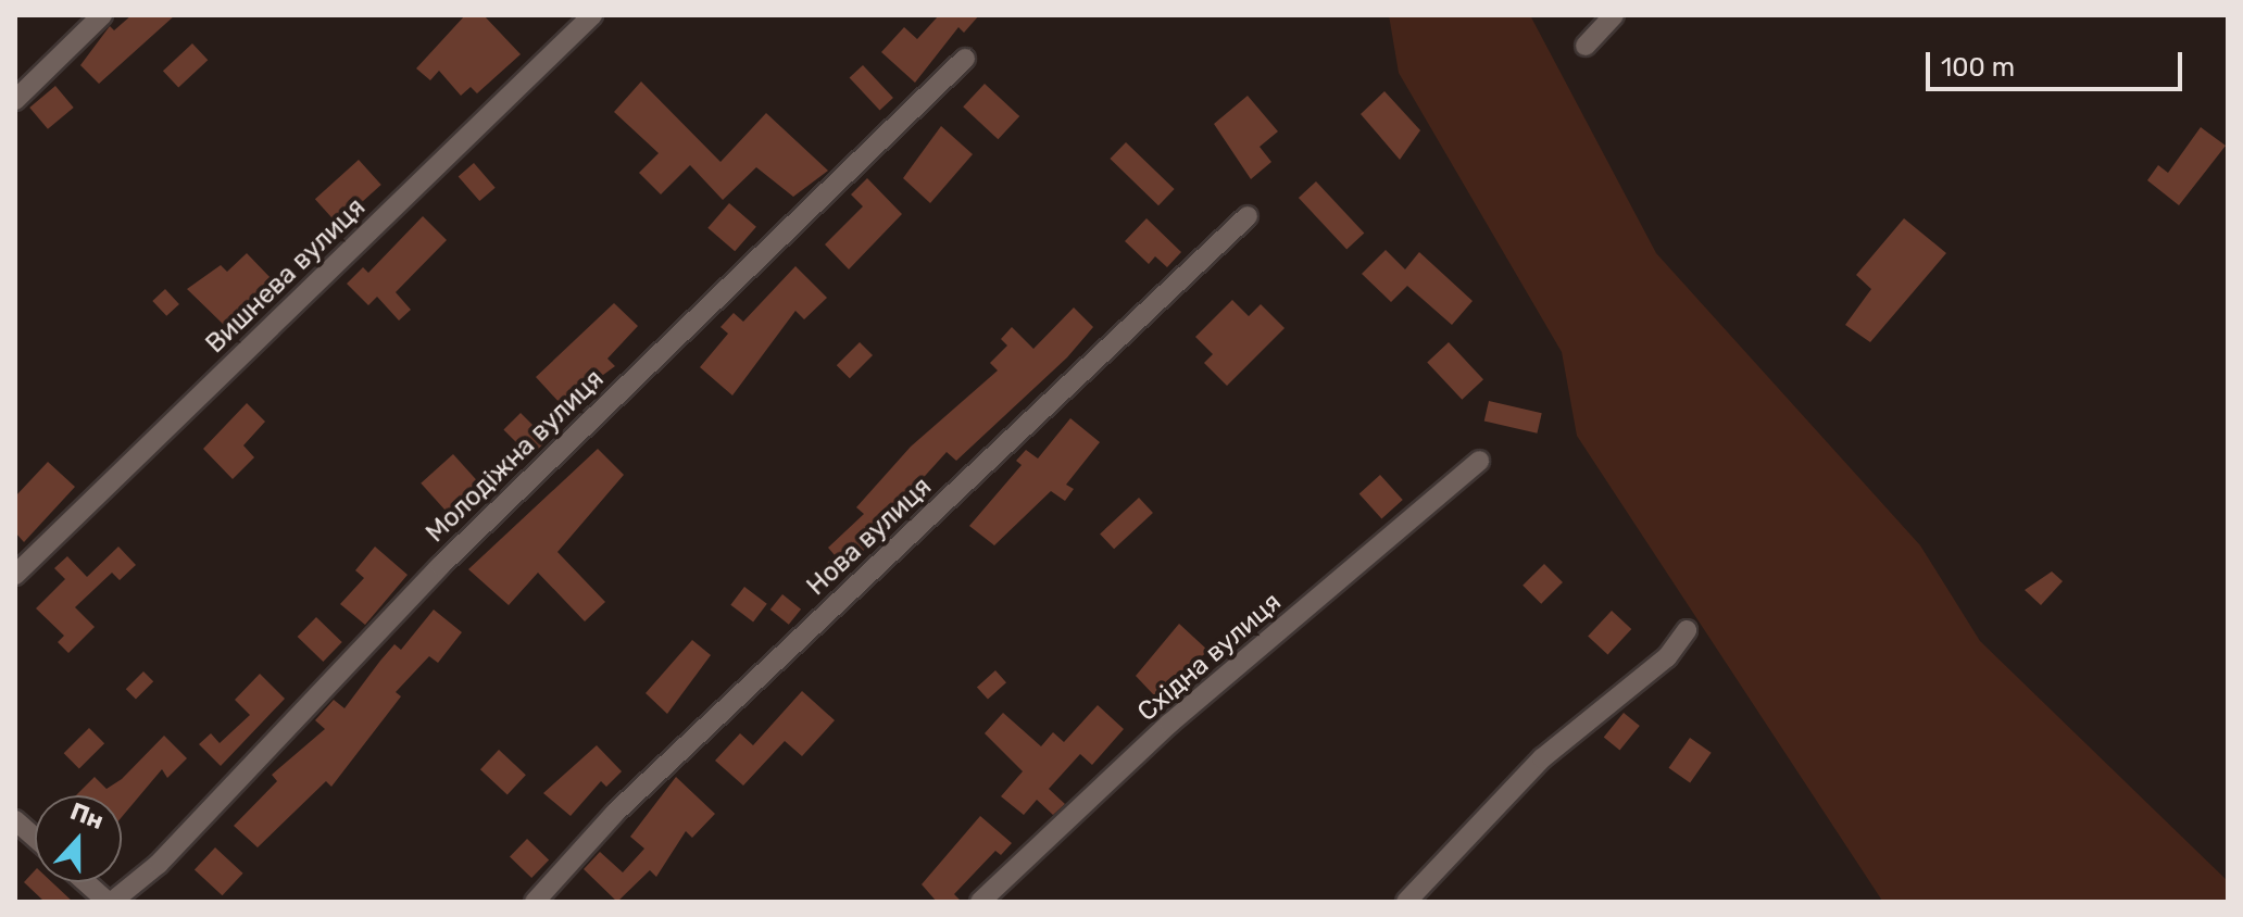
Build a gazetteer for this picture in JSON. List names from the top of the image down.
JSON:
{
  "streets": {
    "street": [
      "Вишнева вулиця",
      "Молодіжна вулиця",
      "Нова вулиця",
      "Східна вулиця"
    ]
  },
  "scale_bar": "100 m",
  "north": "top"
}
